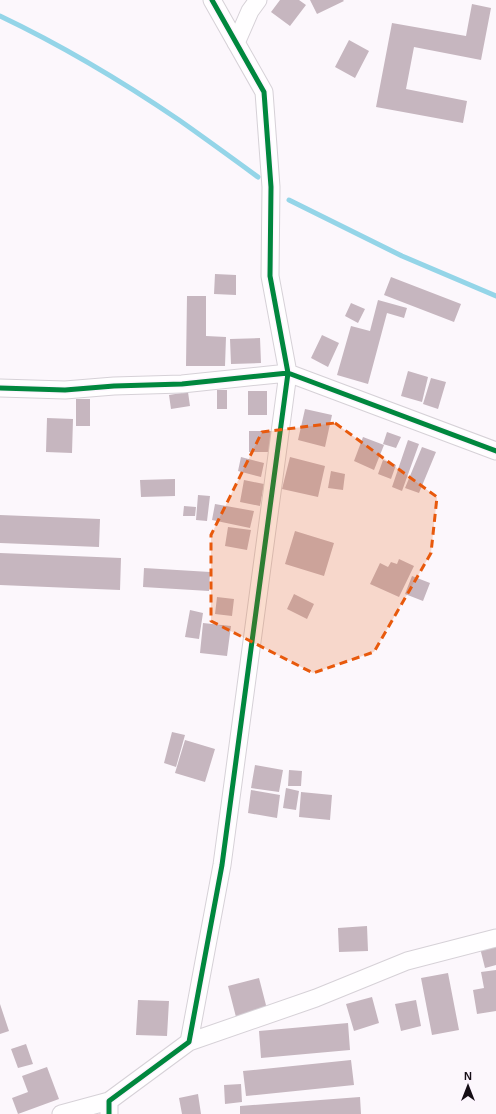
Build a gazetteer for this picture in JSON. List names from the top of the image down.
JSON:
{
  "north": "top"
}
